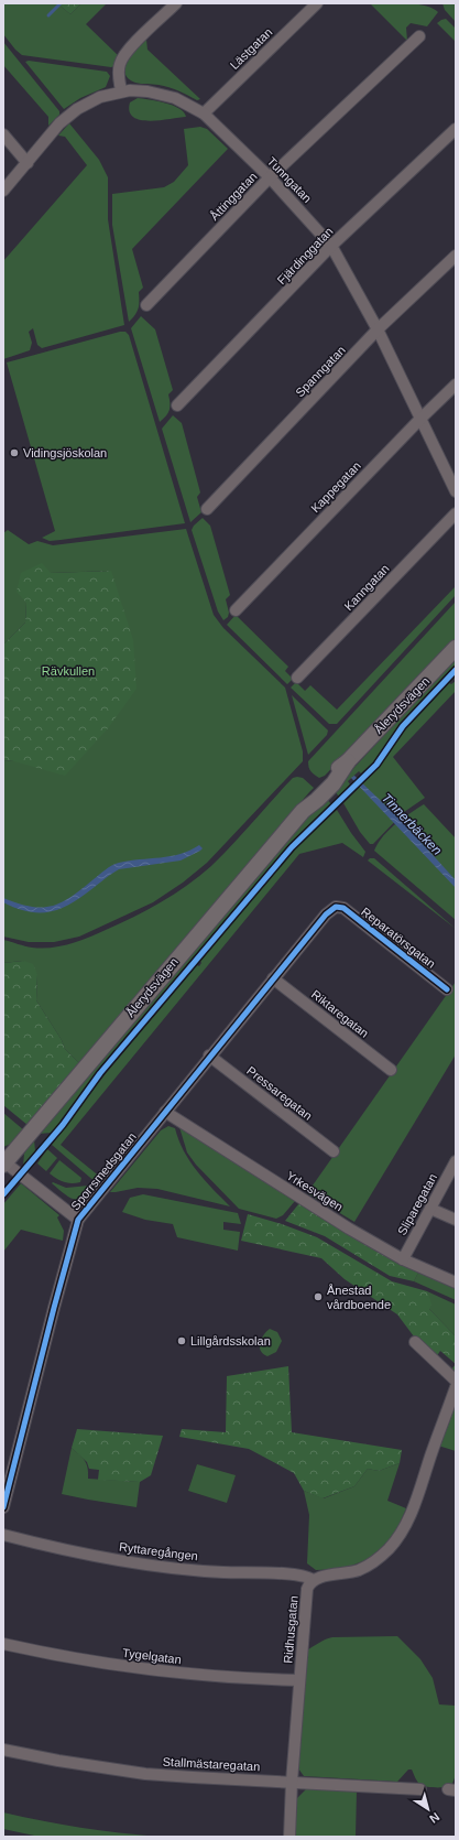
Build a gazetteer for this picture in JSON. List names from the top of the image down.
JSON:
{
  "streets": {
    "main road": ["Ålerydsvägen"],
    "street": [
      "Lästgatan",
      "Tunngatan",
      "Åttinggatan",
      "Fjärdinggatan",
      "Spanngatan",
      "Kappegatan",
      "Kanngatan",
      "Reparatörsgatan",
      "Riktaregatan",
      "Pressaregatan",
      "Sporrsmedsgatan",
      "Yrkesvägen",
      "Sliparegatan",
      "Ryttaregången",
      "Ridhusgatan",
      "Tygelgatan",
      "Stallmästaregatan"
    ]
  },
  "crossings": [
    ["Lästgatan", "Tunngatan"],
    ["Tunngatan", "Åttinggatan"],
    ["Tunngatan", "Fjärdinggatan"],
    ["Tunngatan", "Spanngatan"],
    ["Tunngatan", "Kappegatan"],
    ["Reparatörsgatan", "Sporrsmedsgatan"],
    ["Riktaregatan", "Sporrsmedsgatan"],
    ["Pressaregatan", "Sporrsmedsgatan"],
    ["Sporrsmedsgatan", "Yrkesvägen"],
    ["Yrkesvägen", "Sliparegatan"],
    ["Ryttaregången", "Ridhusgatan"],
    ["Ridhusgatan", "Tygelgatan"],
    ["Ridhusgatan", "Stallmästaregatan"]
  ],
  "water": ["Tinnerbäcken"],
  "parks": ["Rävkullen"],
  "places": ["Vidingsjöskolan", "Ånestad vårdboende", "Lillgårdsskolan"],
  "north": "bottom right"
}
